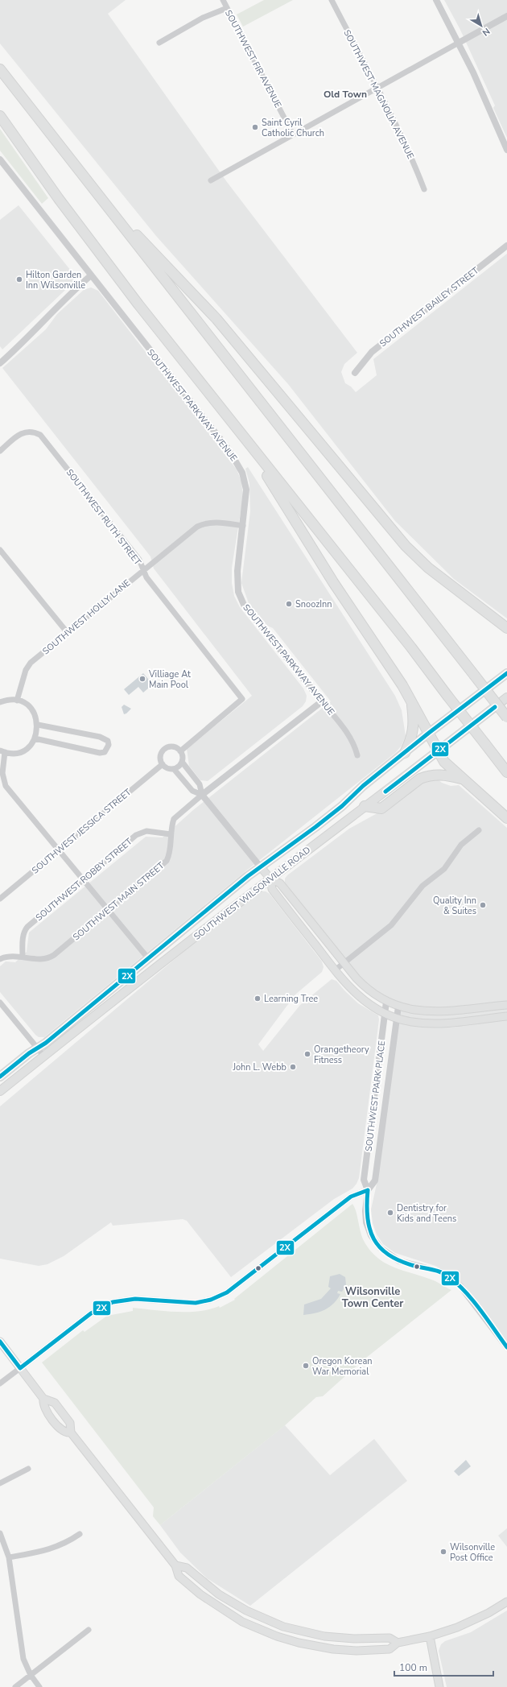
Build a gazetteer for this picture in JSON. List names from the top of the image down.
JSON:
{
  "streets": {
    "main road": ["SOUTHWEST WILSONVILLE ROAD"],
    "street": [
      "SOUTHWEST FIR AVENUE",
      "SOUTHWEST MAGNOLIA AVENUE",
      "SOUTHWEST BAILEY STREET",
      "SOUTHWEST PARKWAY AVENUE",
      "SOUTHWEST RUTH STREET",
      "SOUTHWEST HOLLY LANE",
      "SOUTHWEST JESSICA STREET",
      "SOUTHWEST ROBBY STREET",
      "SOUTHWEST MAIN STREET",
      "SOUTHWEST PARK PLACE"
    ]
  },
  "crossings": [
    ["SOUTHWEST PARKWAY AVENUE", "SOUTHWEST HOLLY LANE"],
    ["SOUTHWEST PARKWAY AVENUE", "SOUTHWEST MAIN STREET"],
    ["SOUTHWEST RUTH STREET", "SOUTHWEST HOLLY LANE"],
    ["SOUTHWEST RUTH STREET", "SOUTHWEST JESSICA STREET"],
    ["SOUTHWEST ROBBY STREET", "SOUTHWEST MAIN STREET"]
  ],
  "districts": ["Old Town", "Wilsonville Town Center"],
  "places": [
    "Saint Cyril Catholic Church",
    "Hilton Garden Inn Wilsonville",
    "SnoozInn",
    "Villiage At Main Pool",
    "Quality Inn & Suites",
    "Learning Tree",
    "Orangetheory Fitness",
    "John L. Webb",
    "Dentistry for Kids and Teens",
    "Oregon Korean War Memorial",
    "Wilsonville Post Office"
  ],
  "lines": ["transit line 2X"],
  "scale_bar": "100 m",
  "north": "bottom right"
}
